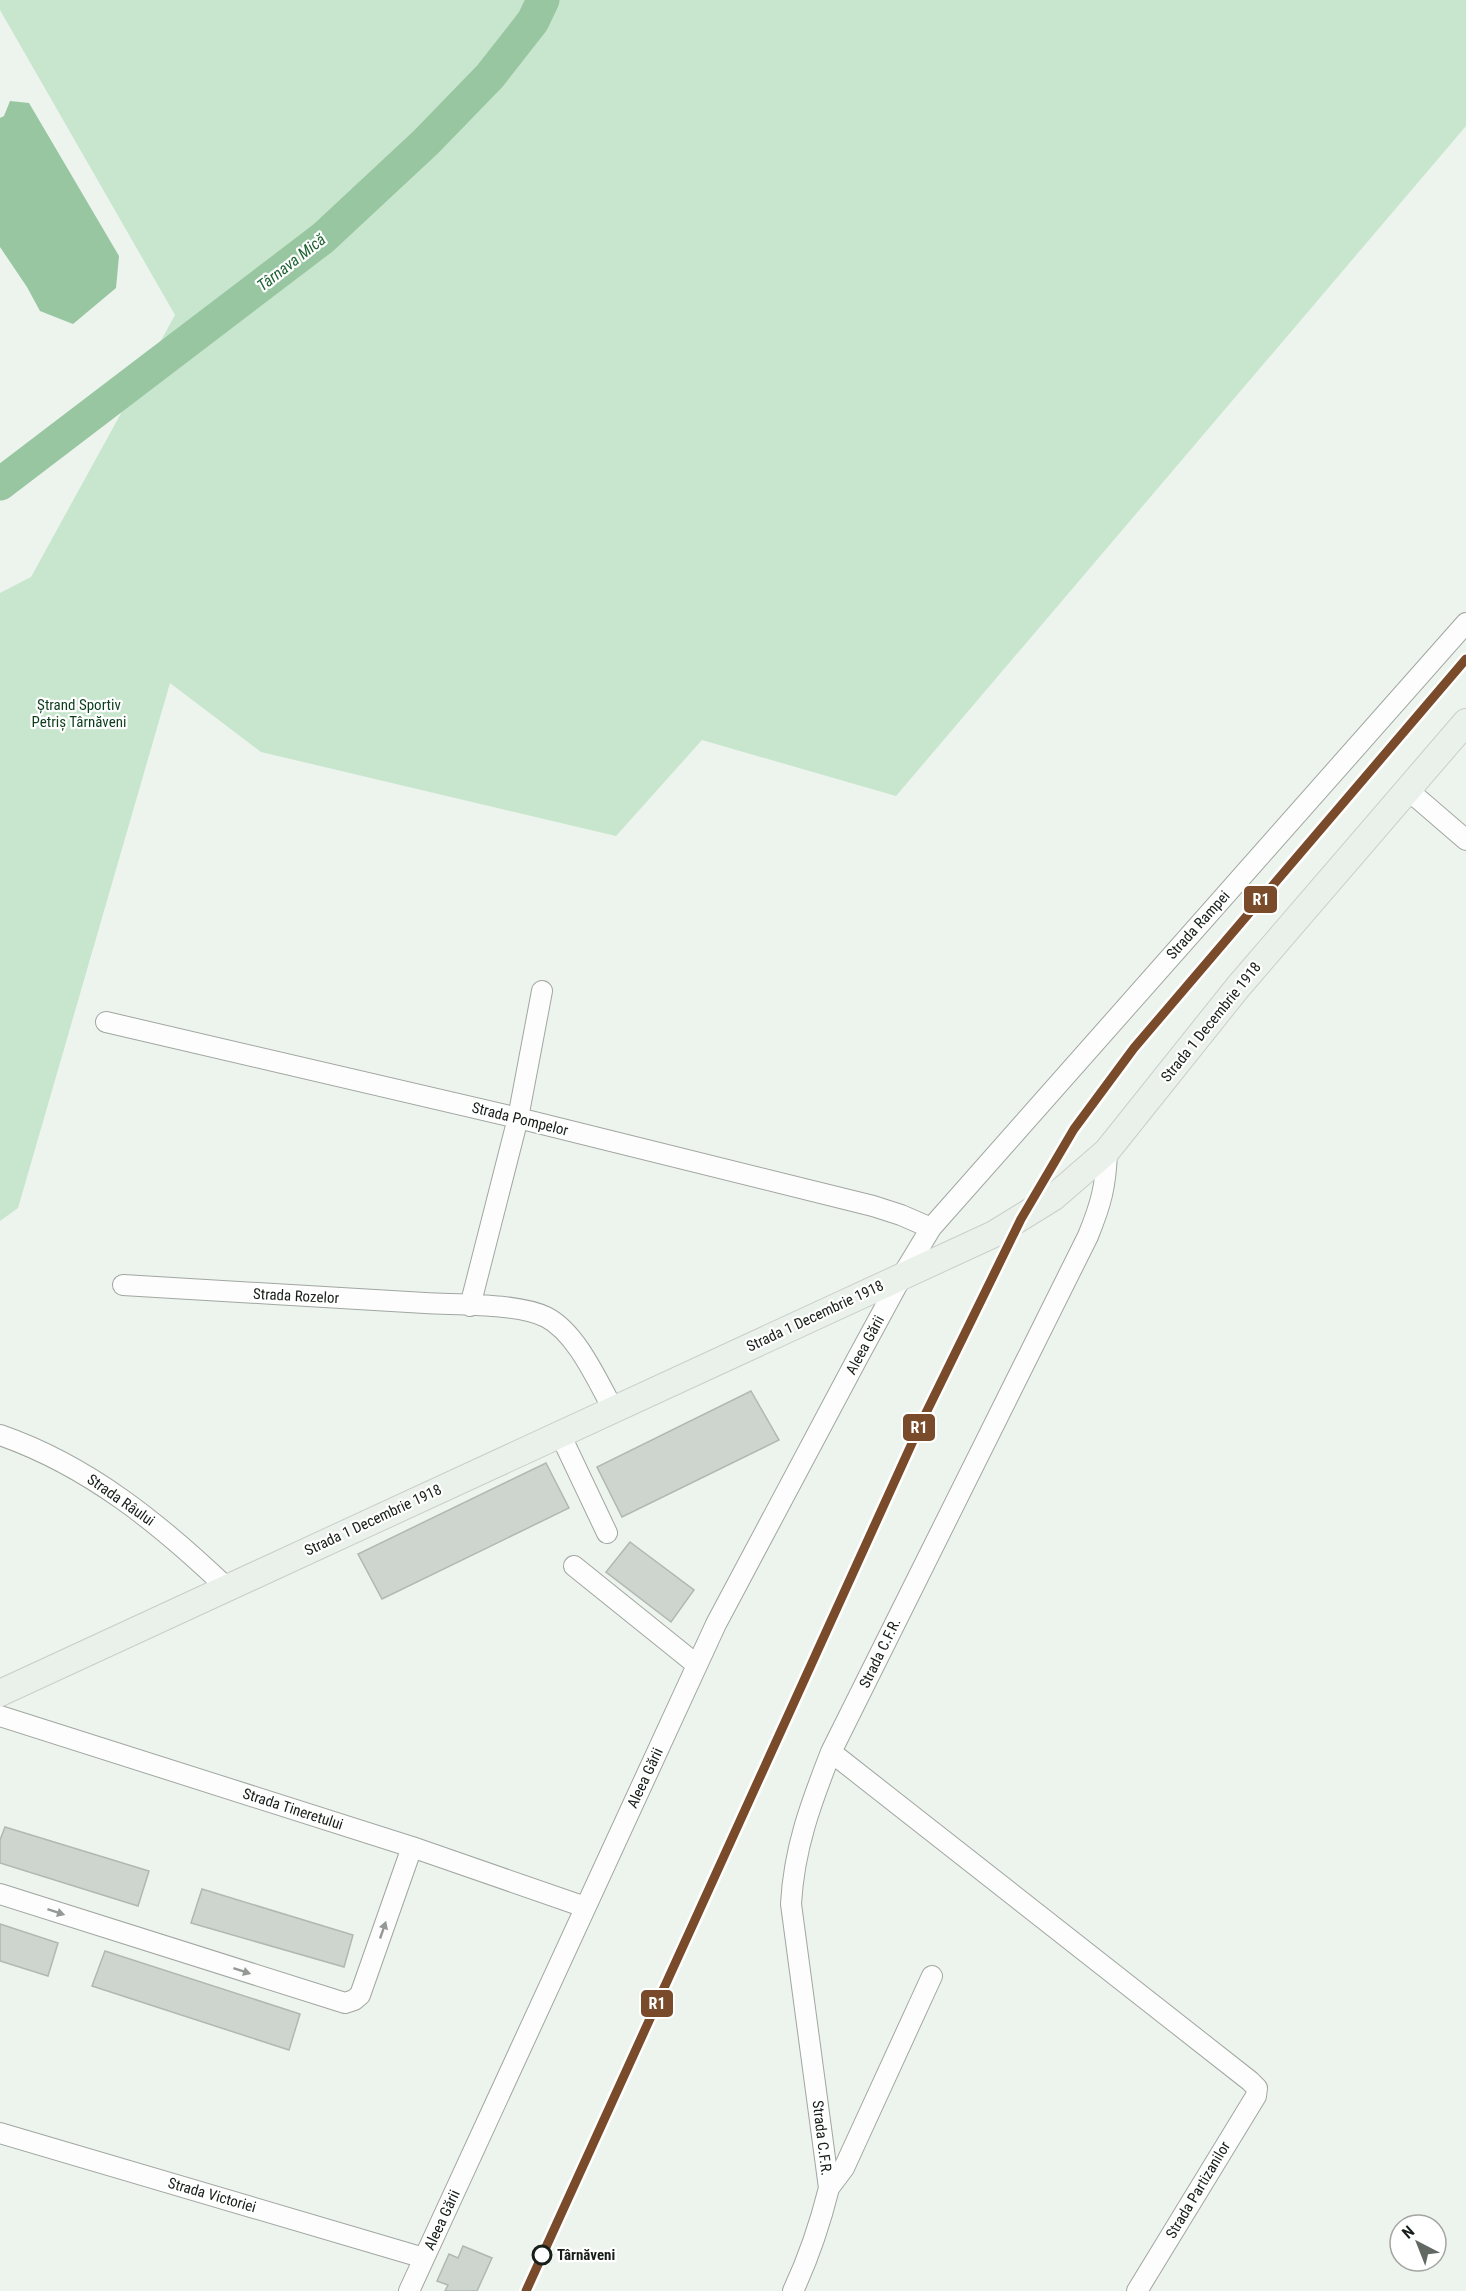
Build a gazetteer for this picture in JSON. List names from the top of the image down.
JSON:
{
  "streets": {
    "main road": ["Strada 1 Decembrie 1918"],
    "street": [
      "Strada Rampei",
      "Strada Pompelor",
      "Strada Rozelor",
      "Aleea Gării",
      "Strada Râului",
      "Strada C.F.R.",
      "Strada Tineretului",
      "Strada Partizanilor",
      "Strada Victoriei"
    ]
  },
  "crossings": [
    ["Strada Rampei", "Strada 1 Decembrie 1918"],
    ["Strada Rampei", "Strada Pompelor"],
    ["Strada Rampei", "Aleea Gării"],
    ["Strada 1 Decembrie 1918", "Strada Rozelor"],
    ["Strada 1 Decembrie 1918", "Aleea Gării"],
    ["Strada 1 Decembrie 1918", "Strada Râului"],
    ["Strada 1 Decembrie 1918", "Strada C.F.R."],
    ["Aleea Gării", "Strada Tineretului"],
    ["Aleea Gării", "Strada Victoriei"],
    ["Strada C.F.R.", "Strada Partizanilor"]
  ],
  "water": ["Târnava Mică"],
  "parks": ["Ștrand Sportiv Petriș Târnăveni"],
  "places": ["Târnăveni"],
  "lines": ["transit line R1"],
  "north": "top left"
}
